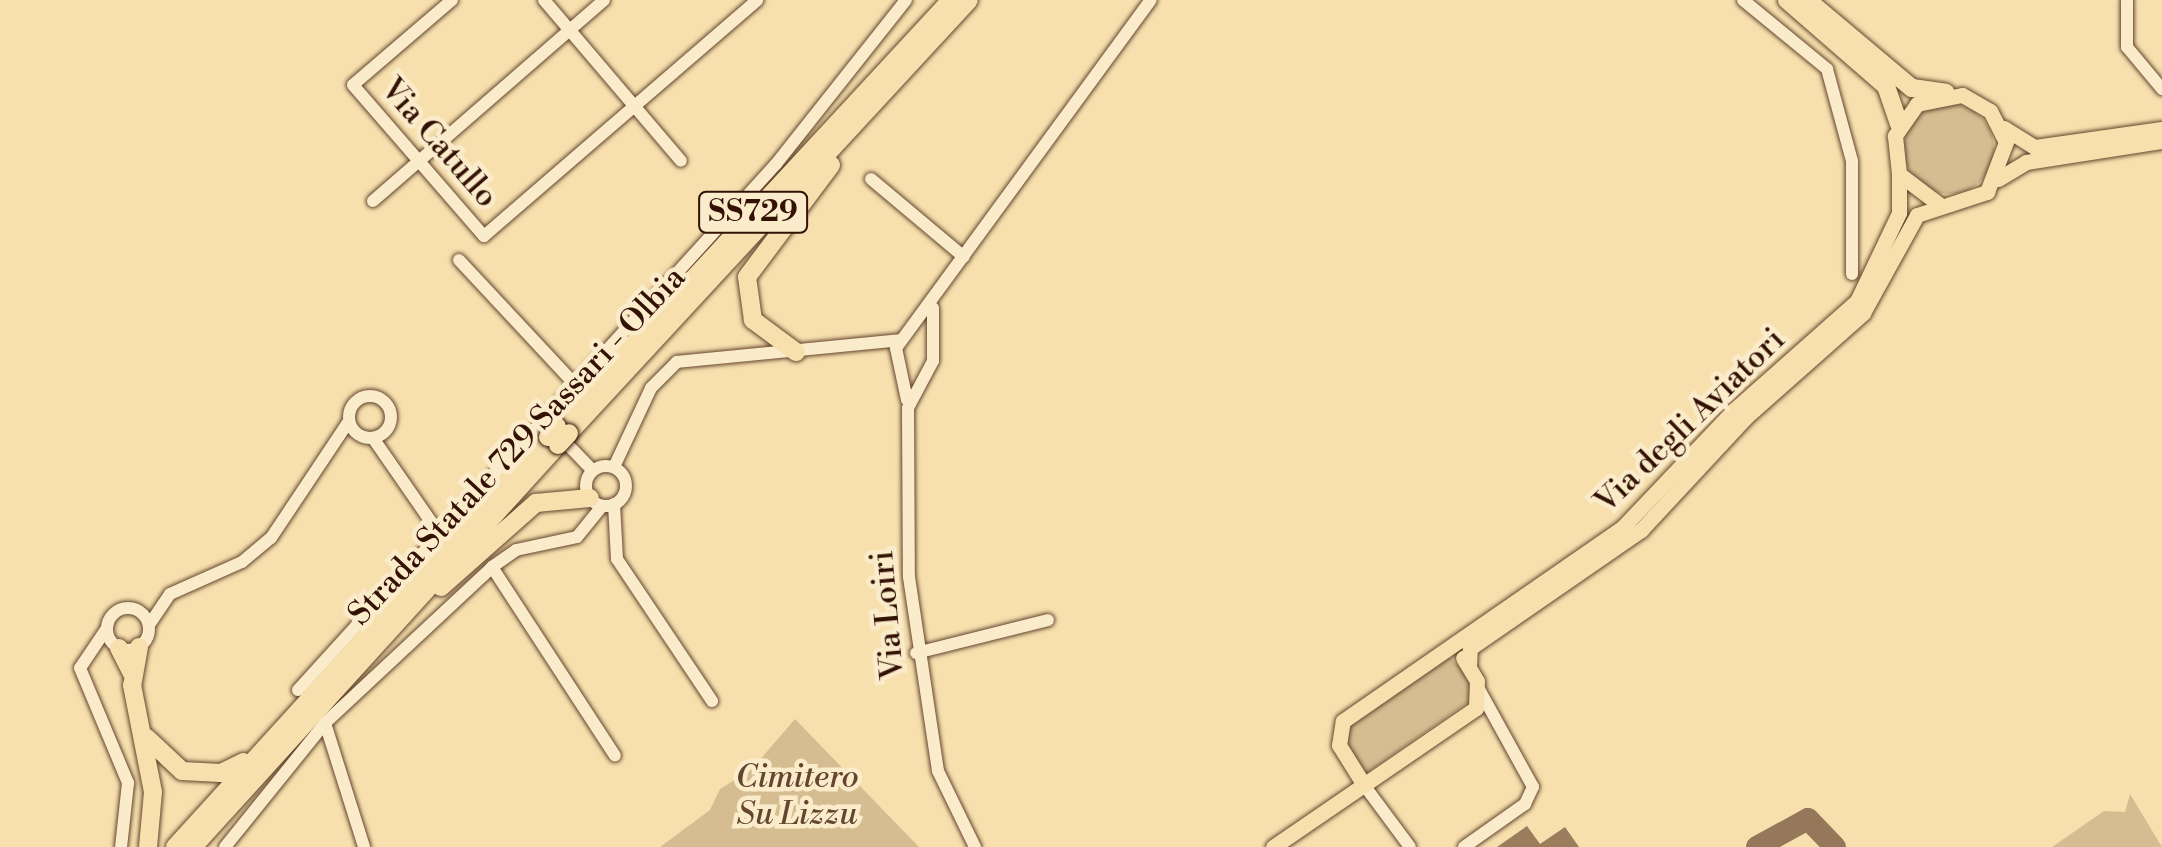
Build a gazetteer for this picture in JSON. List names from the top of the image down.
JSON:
{
  "streets": {
    "highway": ["SS729", "Strada Statale 729 Sassari - Olbia"],
    "main road": ["Via degli Aviatori"],
    "street": ["Via Catullo", "Via Loiri"]
  },
  "parks": ["Cimitero Su Lizzu"]
}
